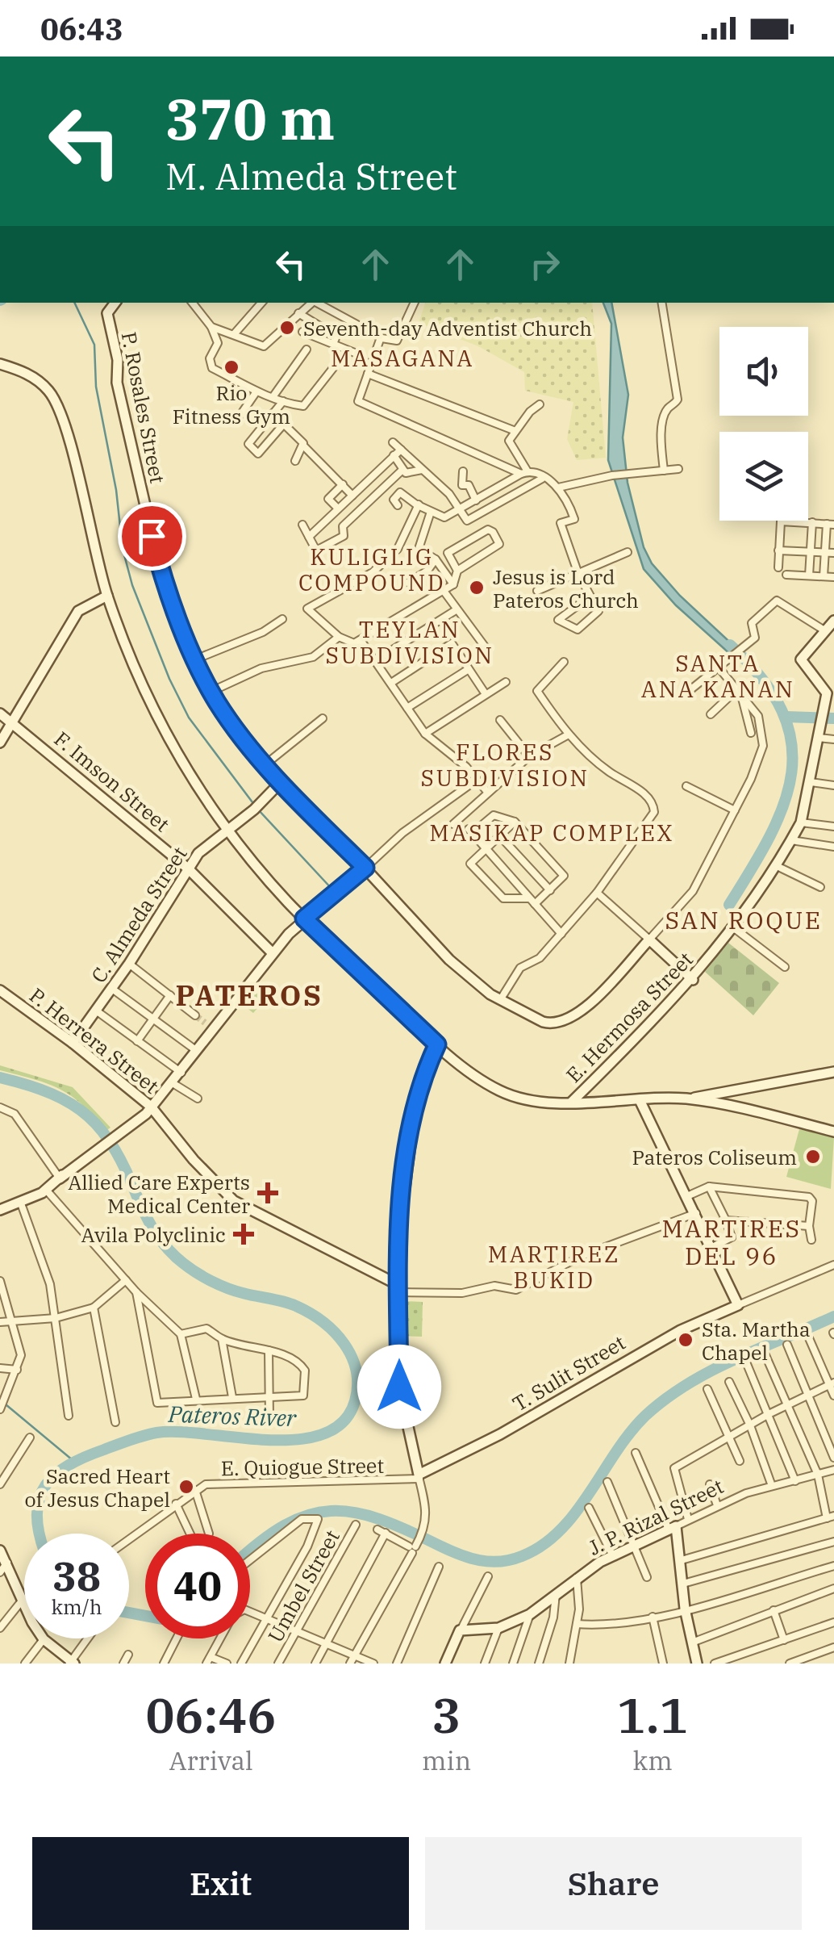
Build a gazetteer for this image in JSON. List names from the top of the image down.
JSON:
{
  "streets": {
    "street": [
      "P. Rosales Street",
      "F. Imson Street",
      "C. Almeda Street",
      "E. Hermosa Street",
      "P. Herrera Street",
      "T. Sulit Street",
      "E. Quiogue Street",
      "J. P. Rizal Street",
      "Umbel Street"
    ]
  },
  "crossings": [
    ["P. Rosales Street", "C. Almeda Street"],
    ["F. Imson Street", "C. Almeda Street"],
    ["C. Almeda Street", "P. Herrera Street"],
    ["T. Sulit Street", "E. Quiogue Street"]
  ],
  "districts": [
    "MASAGANA",
    "KULIGLIG COMPOUND",
    "TEYLAN SUBDIVISION",
    "SANTA ANA KANAN",
    "FLORES SUBDIVISION",
    "MASIKAP COMPLEX",
    "SAN ROQUE",
    "PATEROS",
    "MARTIRES DEL 96",
    "MARTIREZ BUKID"
  ],
  "water": ["Pateros River"],
  "places": {
    "other": [
      "Seventh-day Adventist Church",
      "Rio Fitness Gym",
      "Jesus is Lord Pateros Church",
      "Pateros Coliseum",
      "Sta. Martha Chapel",
      "Sacred Heart of Jesus Chapel"
    ],
    "health": ["Allied Care Experts Medical Center", "Avila Polyclinic"]
  },
  "page": {
    "status": "06:43",
    "turn": ["370 m", "M. Almeda Street"],
    "speed": "38 km/h",
    "limit": "40",
    "eta": [
      "06:46",
      "Arrival",
      "3",
      "min",
      "1.1",
      "km"
    ],
    "buttons": ["Exit", "Share"]
  }
}
